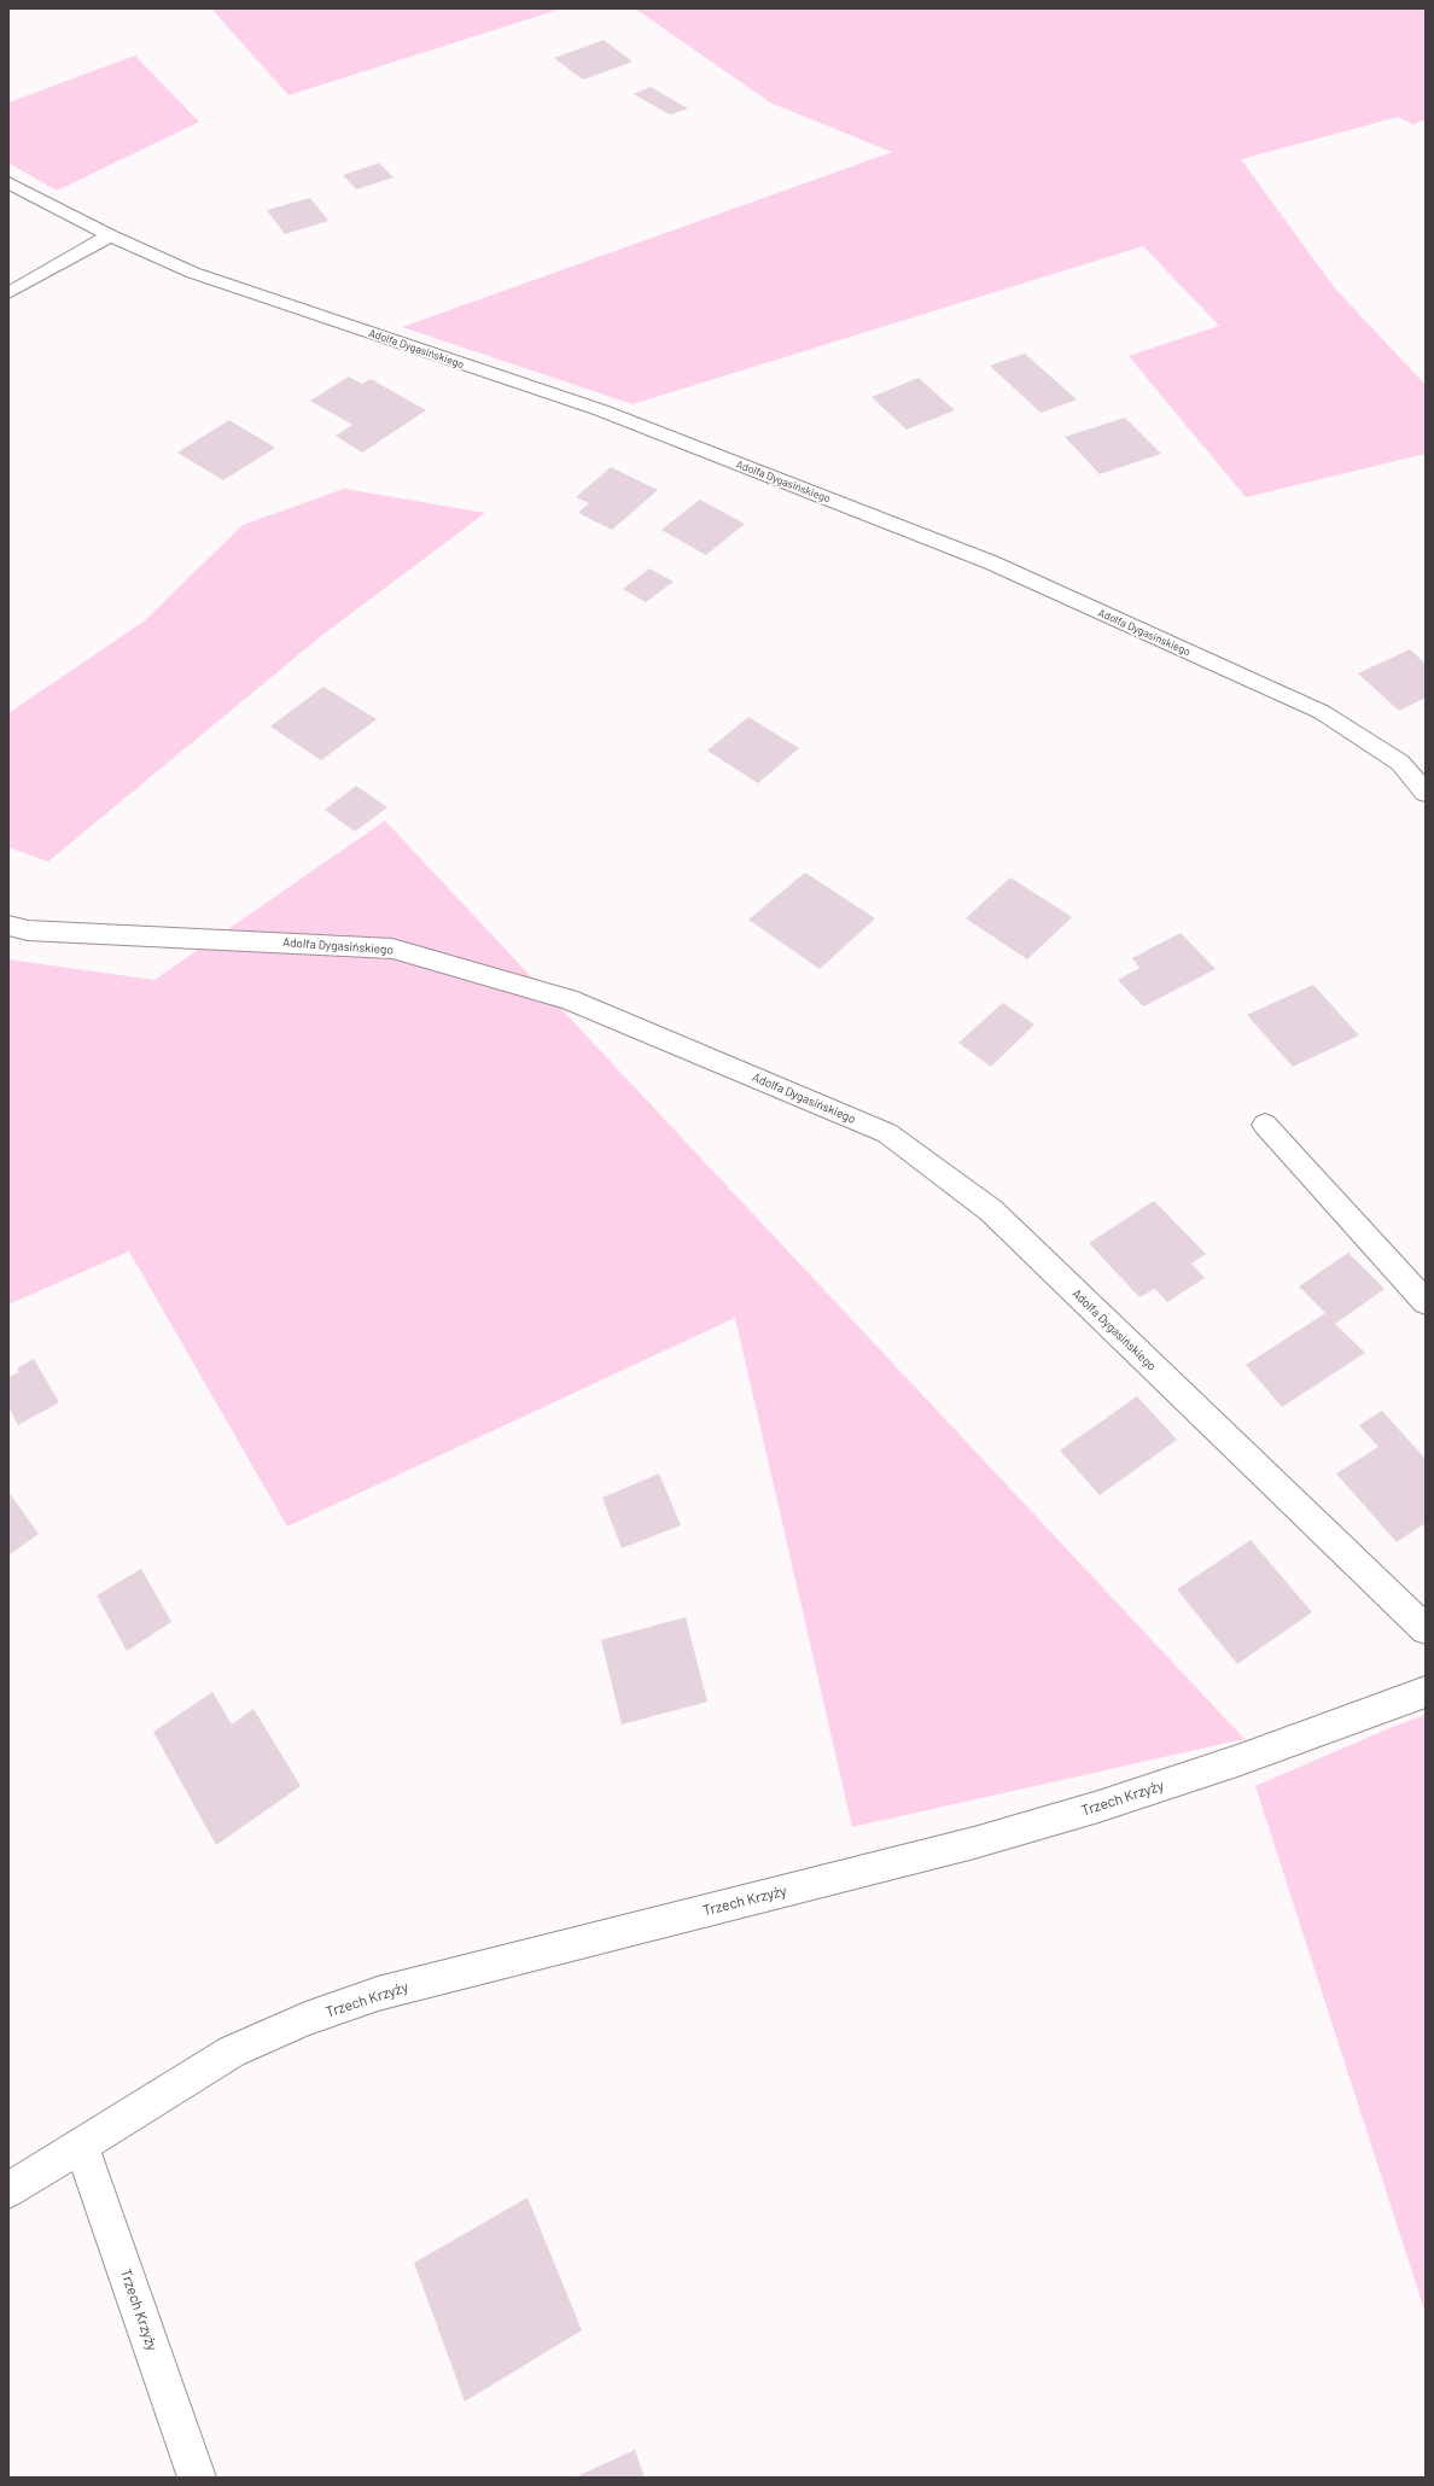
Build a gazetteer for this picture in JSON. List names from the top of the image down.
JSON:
{
  "streets": {
    "street": ["Adolfa Dygasińskiego", "Trzech Krzyży"]
  }
}
